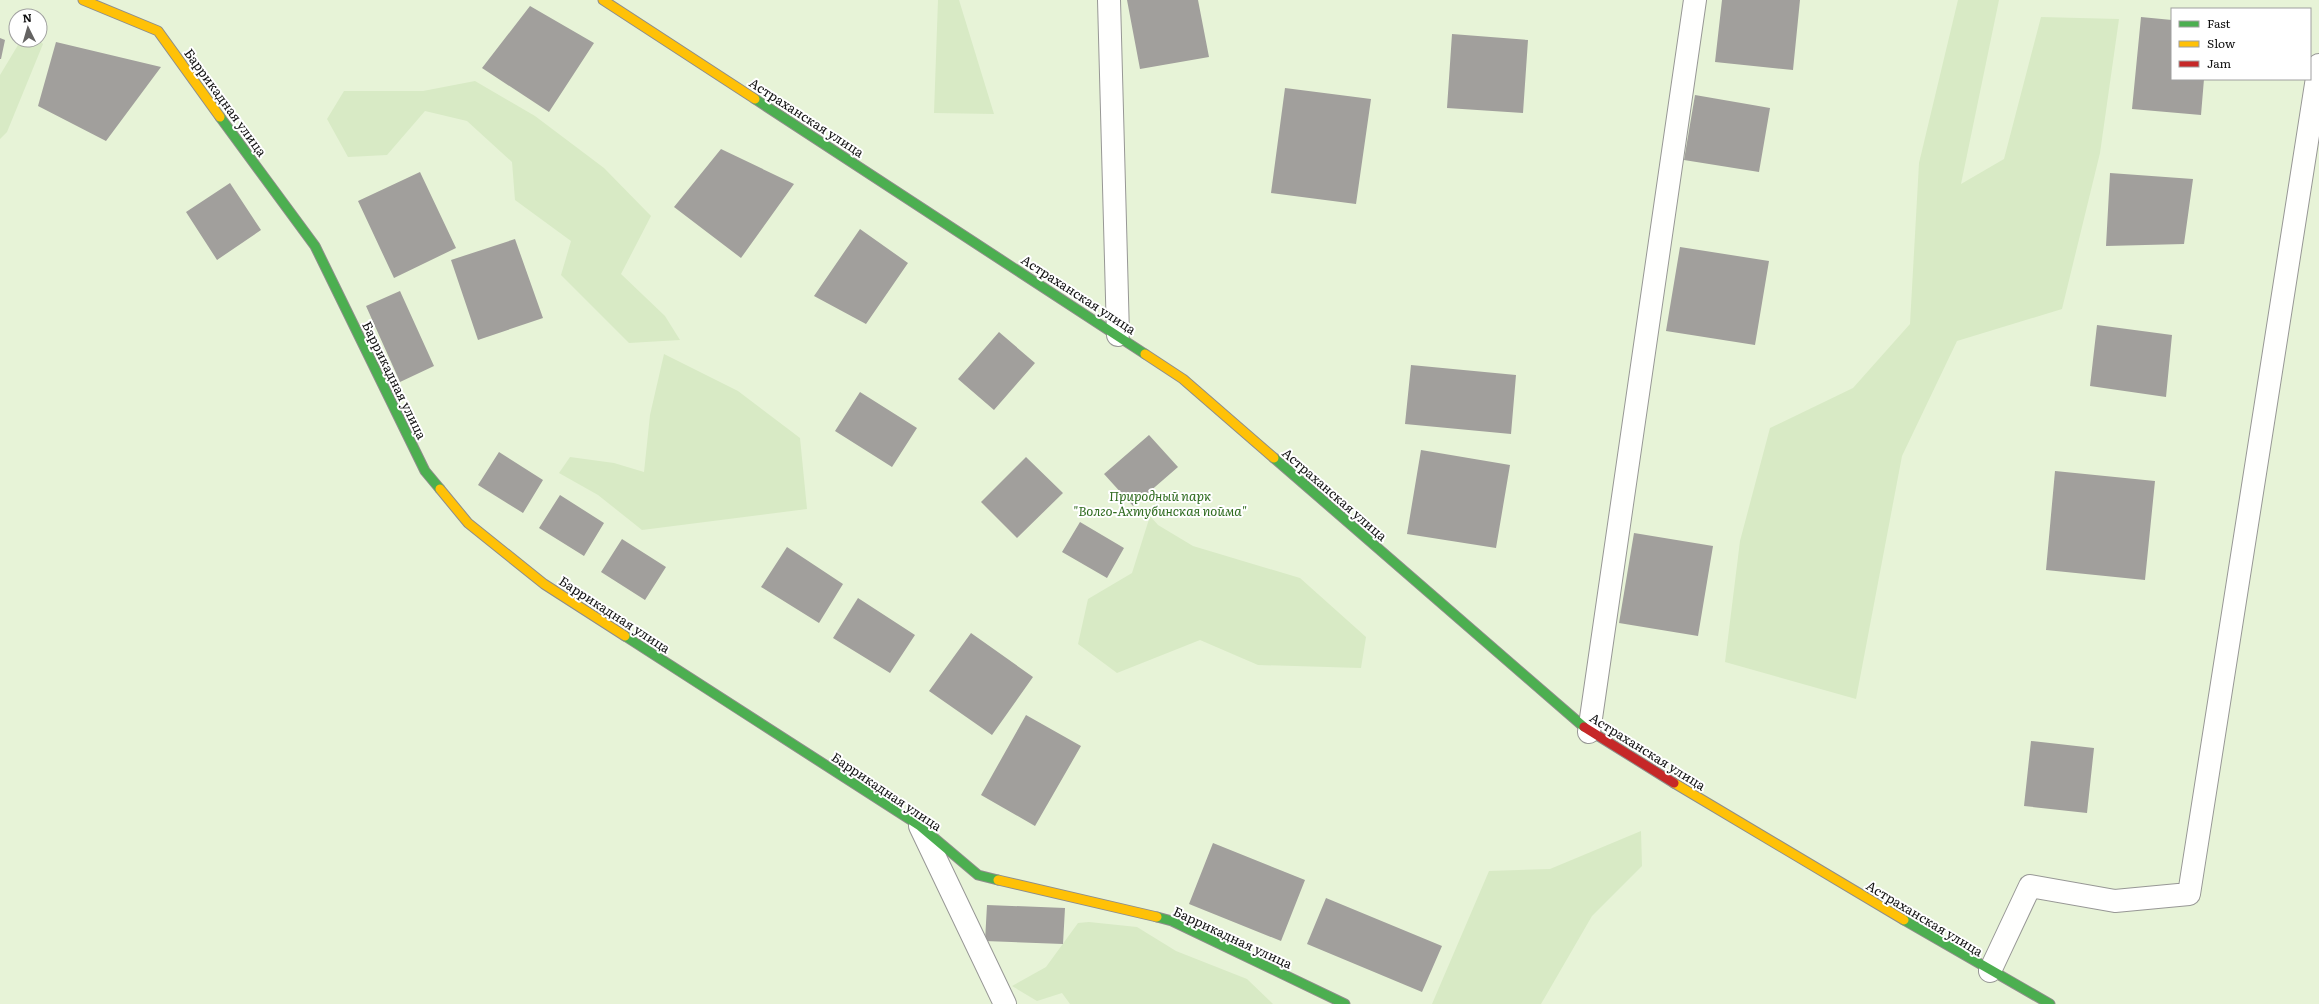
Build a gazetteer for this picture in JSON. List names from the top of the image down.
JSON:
{
  "streets": {
    "street": ["Баррикадная улица", "Астраханская улица"]
  },
  "parks": ["Природный парк \"Волго-Ахтубинская пойма\""],
  "legend": ["Fast", "Slow", "Jam"],
  "north": "top"
}
